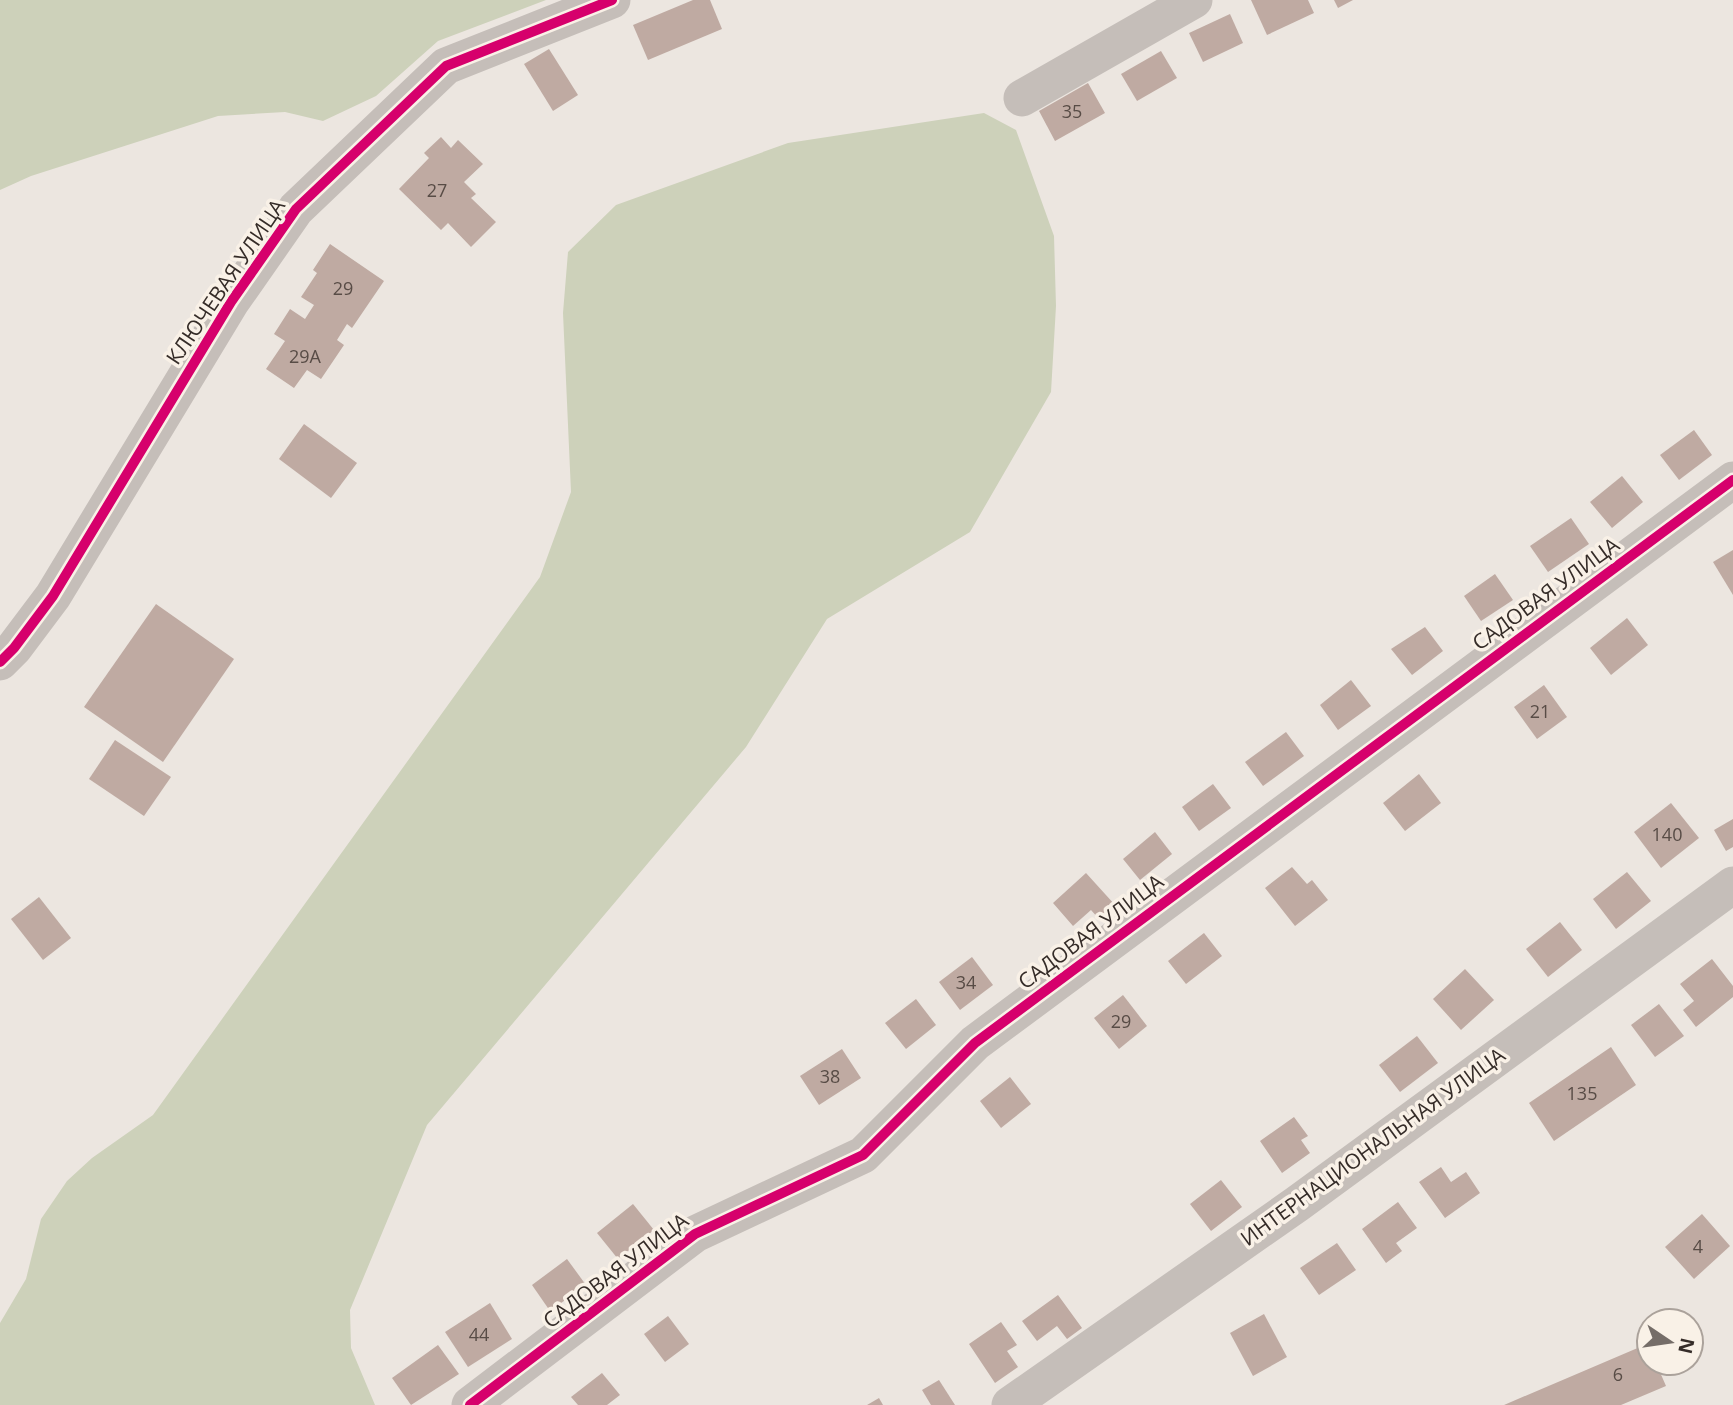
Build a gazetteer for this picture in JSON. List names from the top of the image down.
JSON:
{
  "streets": {
    "street": ["КЛЮЧЕВАЯ УЛИЦА", "САДОВАЯ УЛИЦА", "ИНТЕРНАЦИОНАЛЬНАЯ УЛИЦА"]
  },
  "house_numbers": [
    "35",
    "27",
    "29",
    "29А",
    "21",
    "140",
    "34",
    "29",
    "38",
    "135",
    "4",
    "44",
    "6"
  ],
  "north": "right"
}
